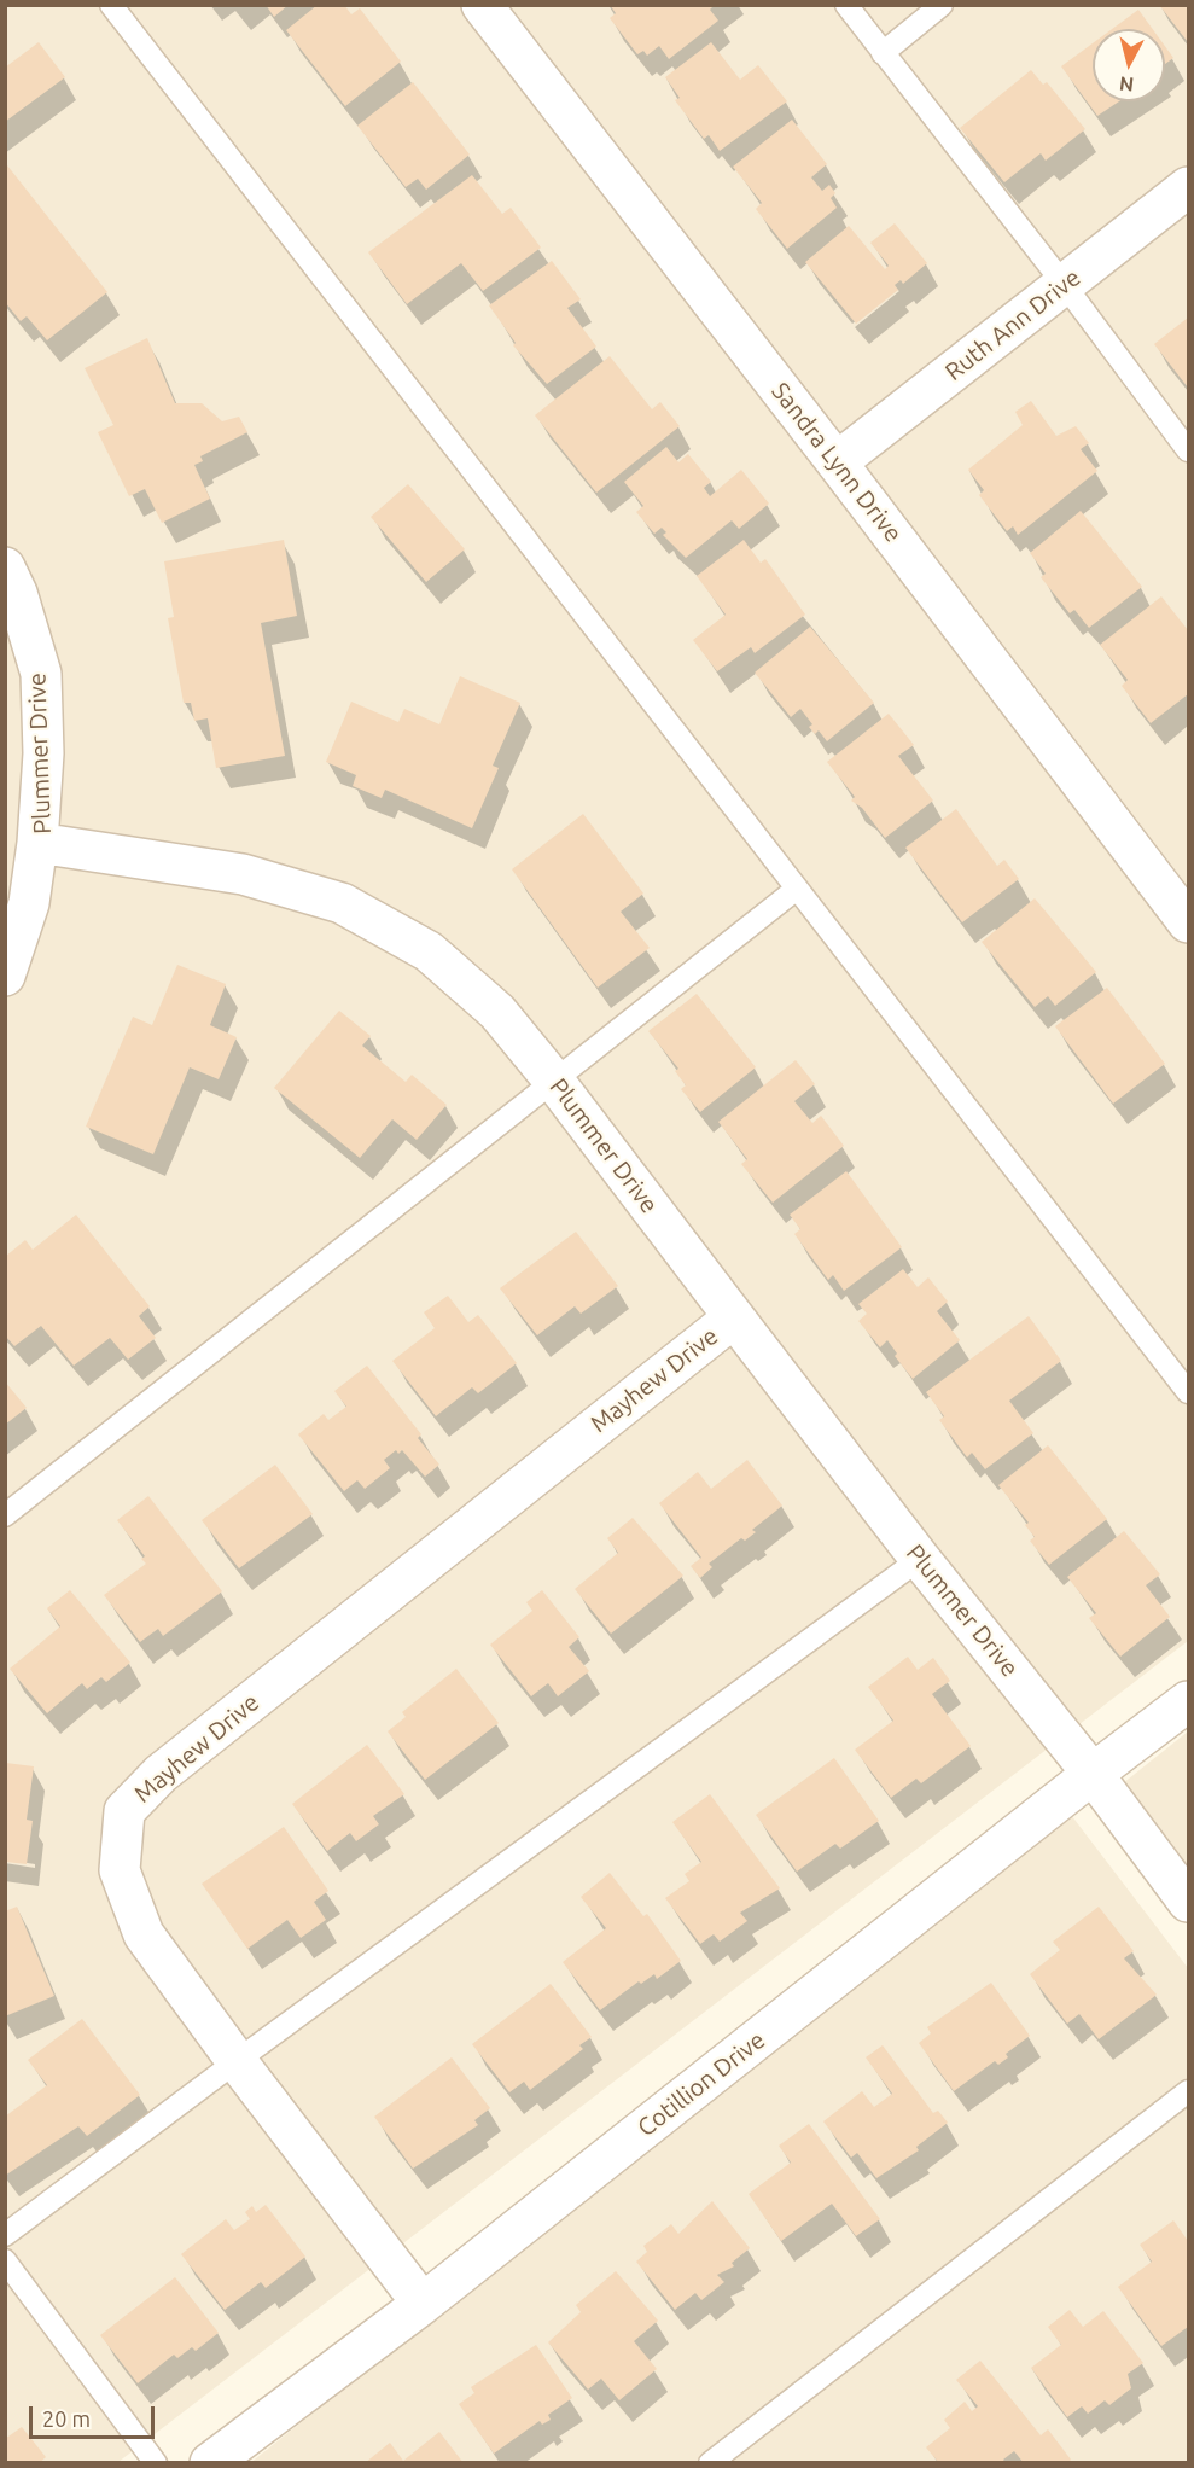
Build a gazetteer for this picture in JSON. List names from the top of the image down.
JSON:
{
  "streets": {
    "street": [
      "Ruth Ann Drive",
      "Sandra Lynn Drive",
      "Plummer Drive",
      "Mayhew Drive",
      "Cotillion Drive"
    ]
  },
  "crossings": [
    ["Ruth Ann Drive", "Sandra Lynn Drive"],
    ["Plummer Drive", "Mayhew Drive"],
    ["Plummer Drive", "Cotillion Drive"],
    ["Mayhew Drive", "Cotillion Drive"]
  ],
  "scale_bar": "20 m",
  "north": "bottom"
}
